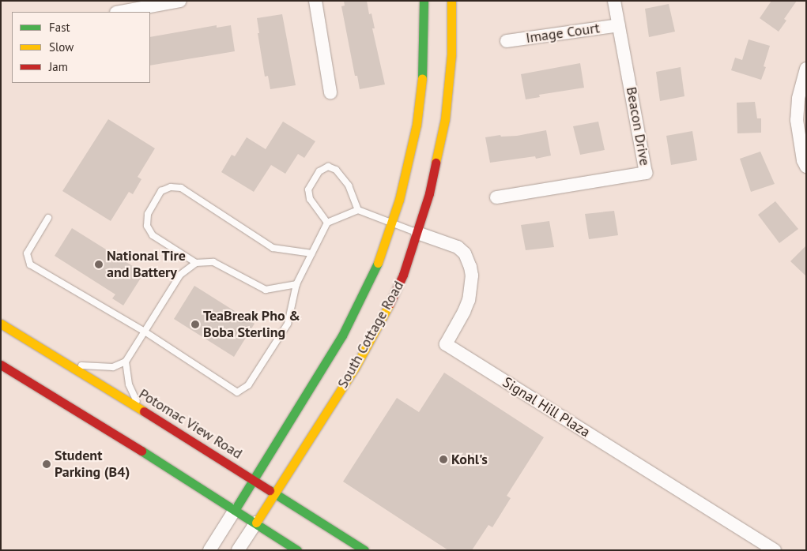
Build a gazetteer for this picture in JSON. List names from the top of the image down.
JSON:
{
  "streets": {
    "street": [
      "Image Court",
      "Beacon Drive",
      "South Cottage Road",
      "Signal Hill Plaza",
      "Potomac View Road"
    ]
  },
  "crossings": [
    ["Image Court", "Beacon Drive"],
    ["South Cottage Road", "Signal Hill Plaza"],
    ["South Cottage Road", "Potomac View Road"]
  ],
  "places": [
    "National Tire and Battery",
    "TeaBreak Pho & Boba Sterling",
    "Kohl's",
    "Student Parking (B4)"
  ],
  "legend": ["Fast", "Slow", "Jam"]
}
